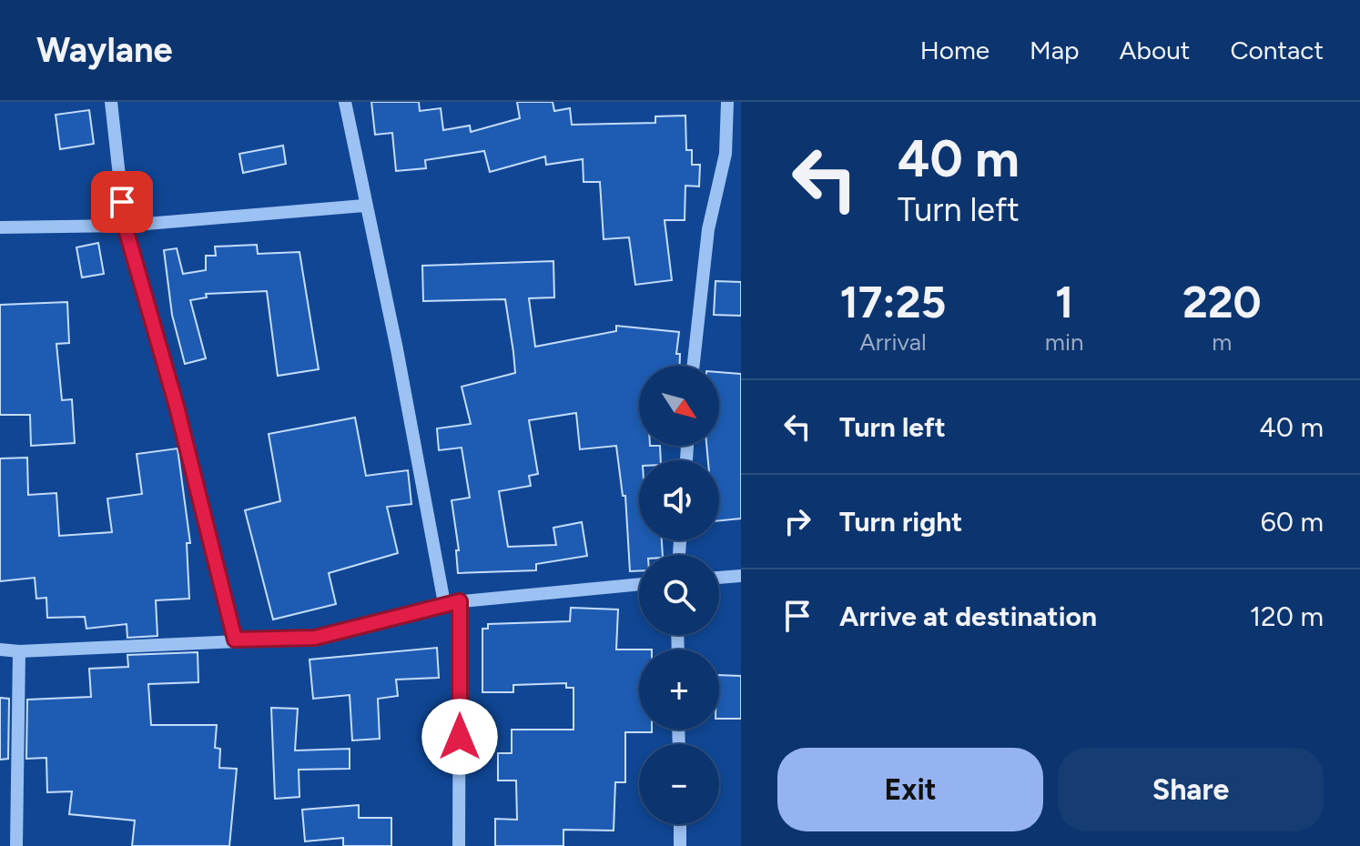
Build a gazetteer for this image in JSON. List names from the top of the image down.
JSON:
{
  "north": "bottom right",
  "page": {
    "header": "Waylane",
    "nav": [
      "Home",
      "Map",
      "About",
      "Contact"
    ],
    "turn": ["40 m", "Turn left"],
    "eta": [
      "17:25",
      "Arrival",
      "1",
      "min",
      "220",
      "m"
    ],
    "map_buttons": ["+", "−"],
    "list": [
      {
        "name": "Turn left",
        "value": "40 m"
      },
      {
        "name": "Turn right",
        "value": "60 m"
      },
      {
        "name": "Arrive at destination",
        "value": "120 m"
      }
    ],
    "buttons": ["Exit", "Share"]
  }
}
